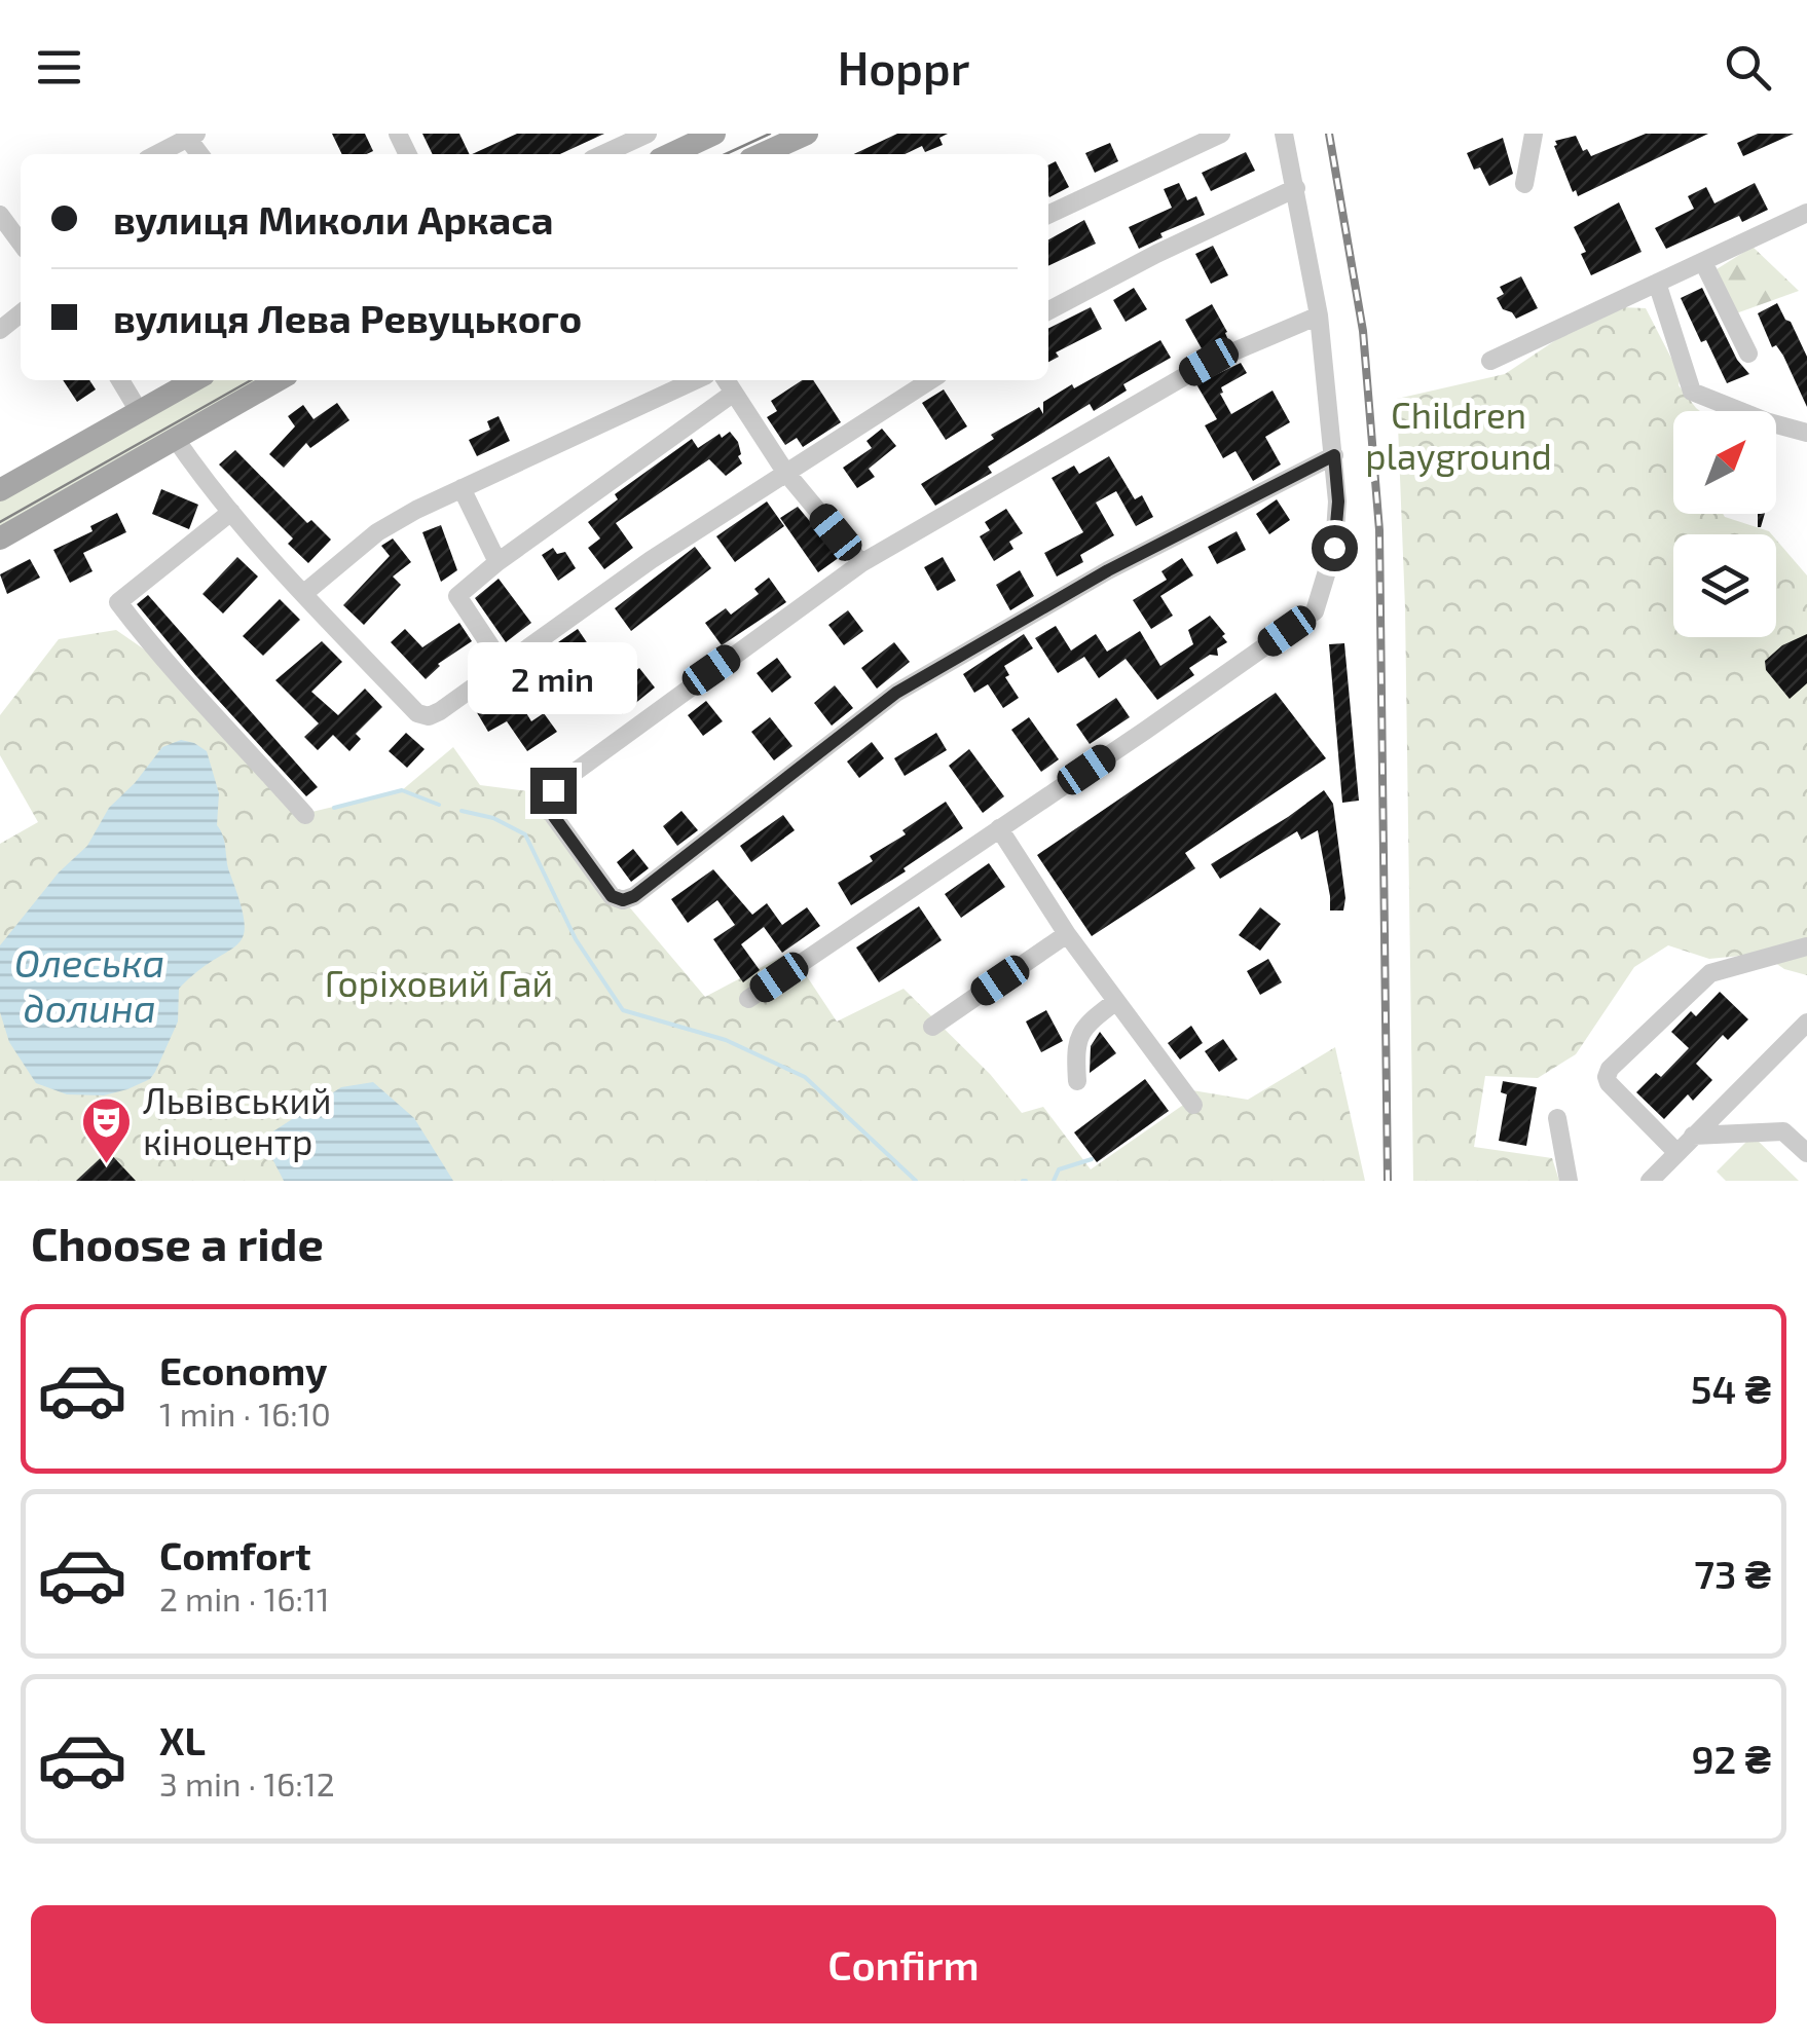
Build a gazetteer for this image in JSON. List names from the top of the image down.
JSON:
{
  "water": ["Олеська долина"],
  "parks": ["Children playground", "Горіховий Гай"],
  "places": {
    "theatre": ["Львівський кіноцентр"]
  },
  "north": "top right",
  "page": {
    "header": "Hoppr",
    "banner": ["вулиця Миколи Аркаса", "вулиця Лева Ревуцького"],
    "bubble": "2 min",
    "heading": "Choose a ride",
    "list": [
      {
        "name": "Economy",
        "note": "1 min · 16:10",
        "value": "54 ₴"
      },
      {
        "name": "Comfort",
        "note": "2 min · 16:11",
        "value": "73 ₴"
      },
      {
        "name": "XL",
        "note": "3 min · 16:12",
        "value": "92 ₴"
      }
    ],
    "buttons": "Confirm"
  }
}
